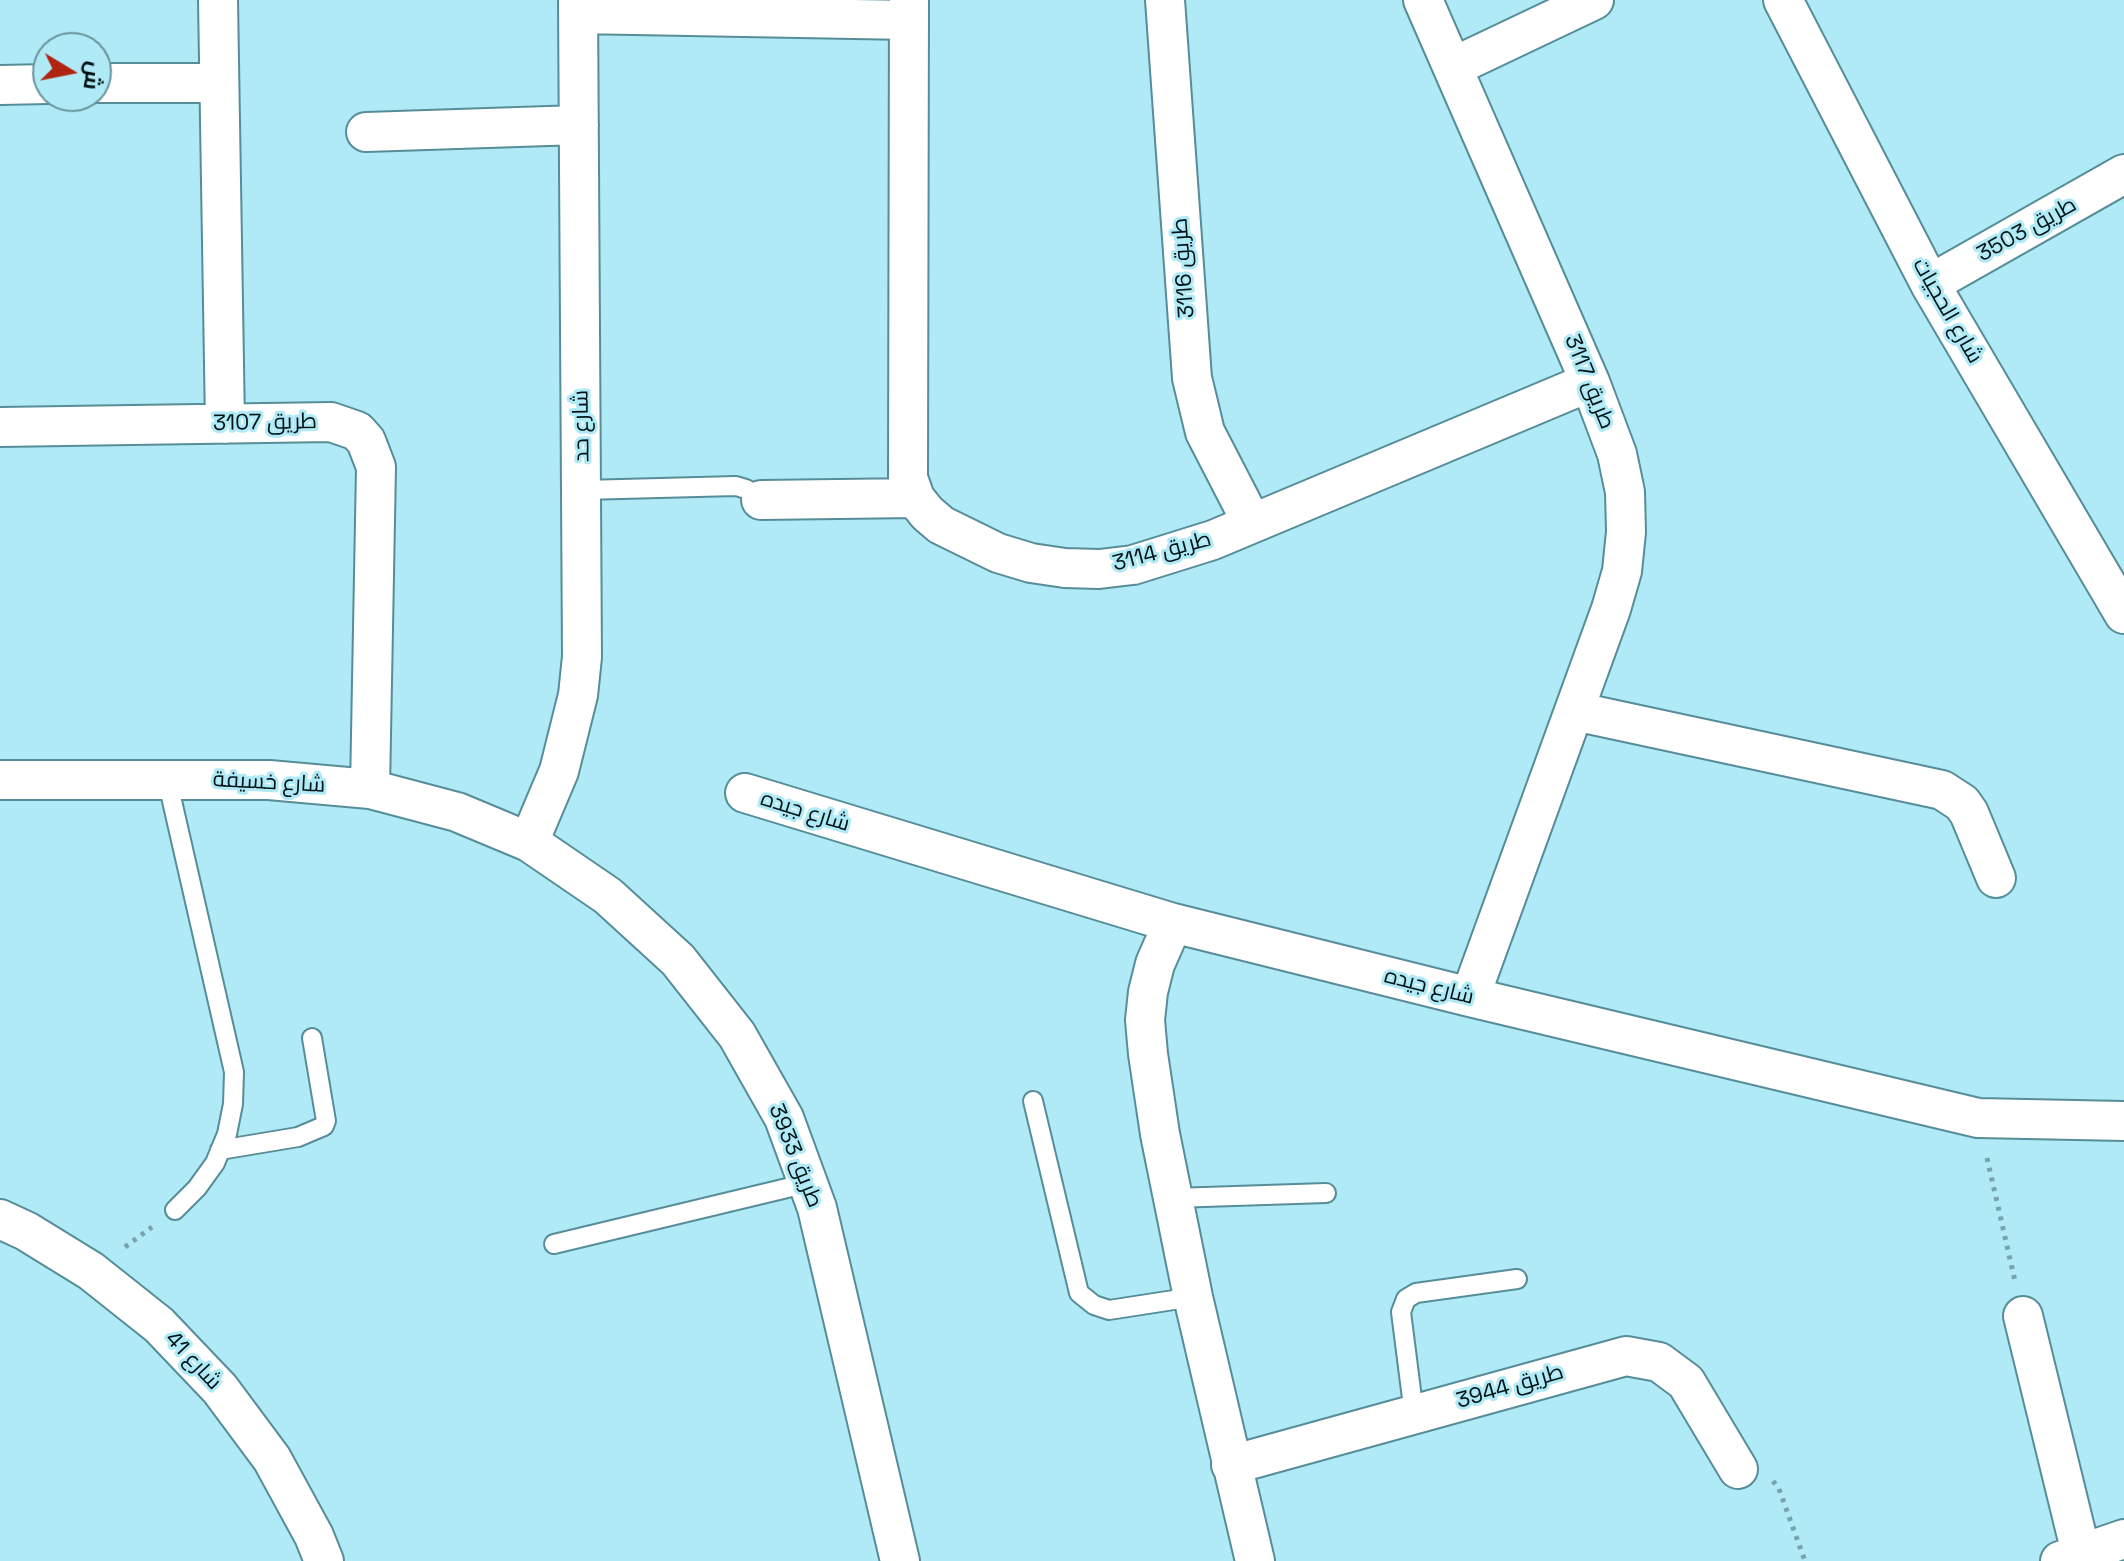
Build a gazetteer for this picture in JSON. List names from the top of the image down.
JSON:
{
  "streets": {
    "street": [
      "طريق 3503",
      "طريق 3116",
      "شارع الحجيات",
      "طريق 3117",
      "طريق 3107",
      "شارع حد",
      "طريق 3114",
      "شارع خسيفة",
      "شارع جيده",
      "طريق 3933",
      "شارع 41",
      "طريق 3944"
    ]
  },
  "crossings": [
    ["طريق 3503", "شارع الحجيات"],
    ["طريق 3116", "طريق 3114"],
    ["طريق 3117", "طريق 3114"],
    ["طريق 3117", "شارع جيده"],
    ["طريق 3107", "شارع خسيفة"],
    ["شارع حد", "شارع خسيفة"],
    ["شارع حد", "طريق 3933"],
    ["شارع خسيفة", "طريق 3933"]
  ],
  "north": "right"
}
